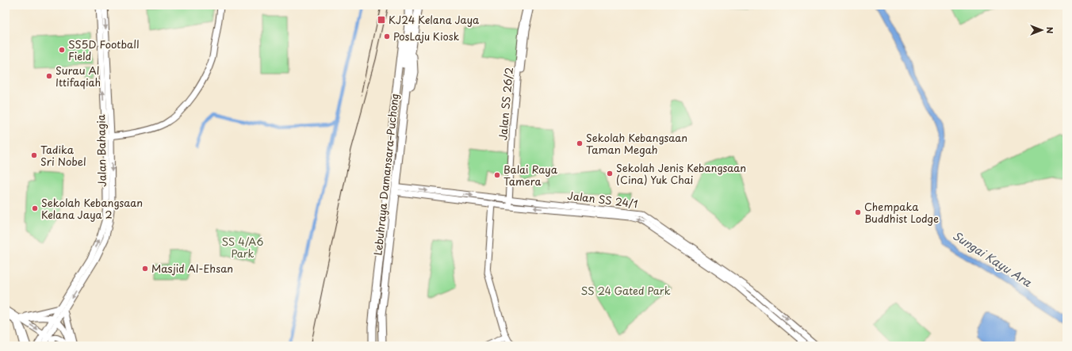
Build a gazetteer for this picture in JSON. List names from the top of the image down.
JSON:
{
  "streets": {
    "highway": ["Lebuhraya Damansara–Puchong"],
    "main road": ["Jalan SS 26/2", "Jalan Bahagia", "Jalan SS 24/1"]
  },
  "crossings": [
    ["Jalan SS 26/2", "Jalan SS 24/1"]
  ],
  "water": ["Sungai Kayu Ara"],
  "parks": ["SS 4/A6 Park", "SS 24 Gated Park"],
  "places": {
    "transit": ["KJ24 Kelana Jaya"],
    "other": [
      "PosLaju Kiosk",
      "SS5D Football Field",
      "Surau Al Ittifaqiah",
      "Sekolah Kebangsaan Taman Megah",
      "Tadika Sri Nobel",
      "Sekolah Jenis Kebangsaan (Cina) Yuk Chai",
      "Balai Raya Tamera",
      "Sekolah Kebangsaan Kelana Jaya 2",
      "Chempaka Buddhist Lodge",
      "Masjid Al-Ehsan"
    ]
  },
  "north": "right"
}
